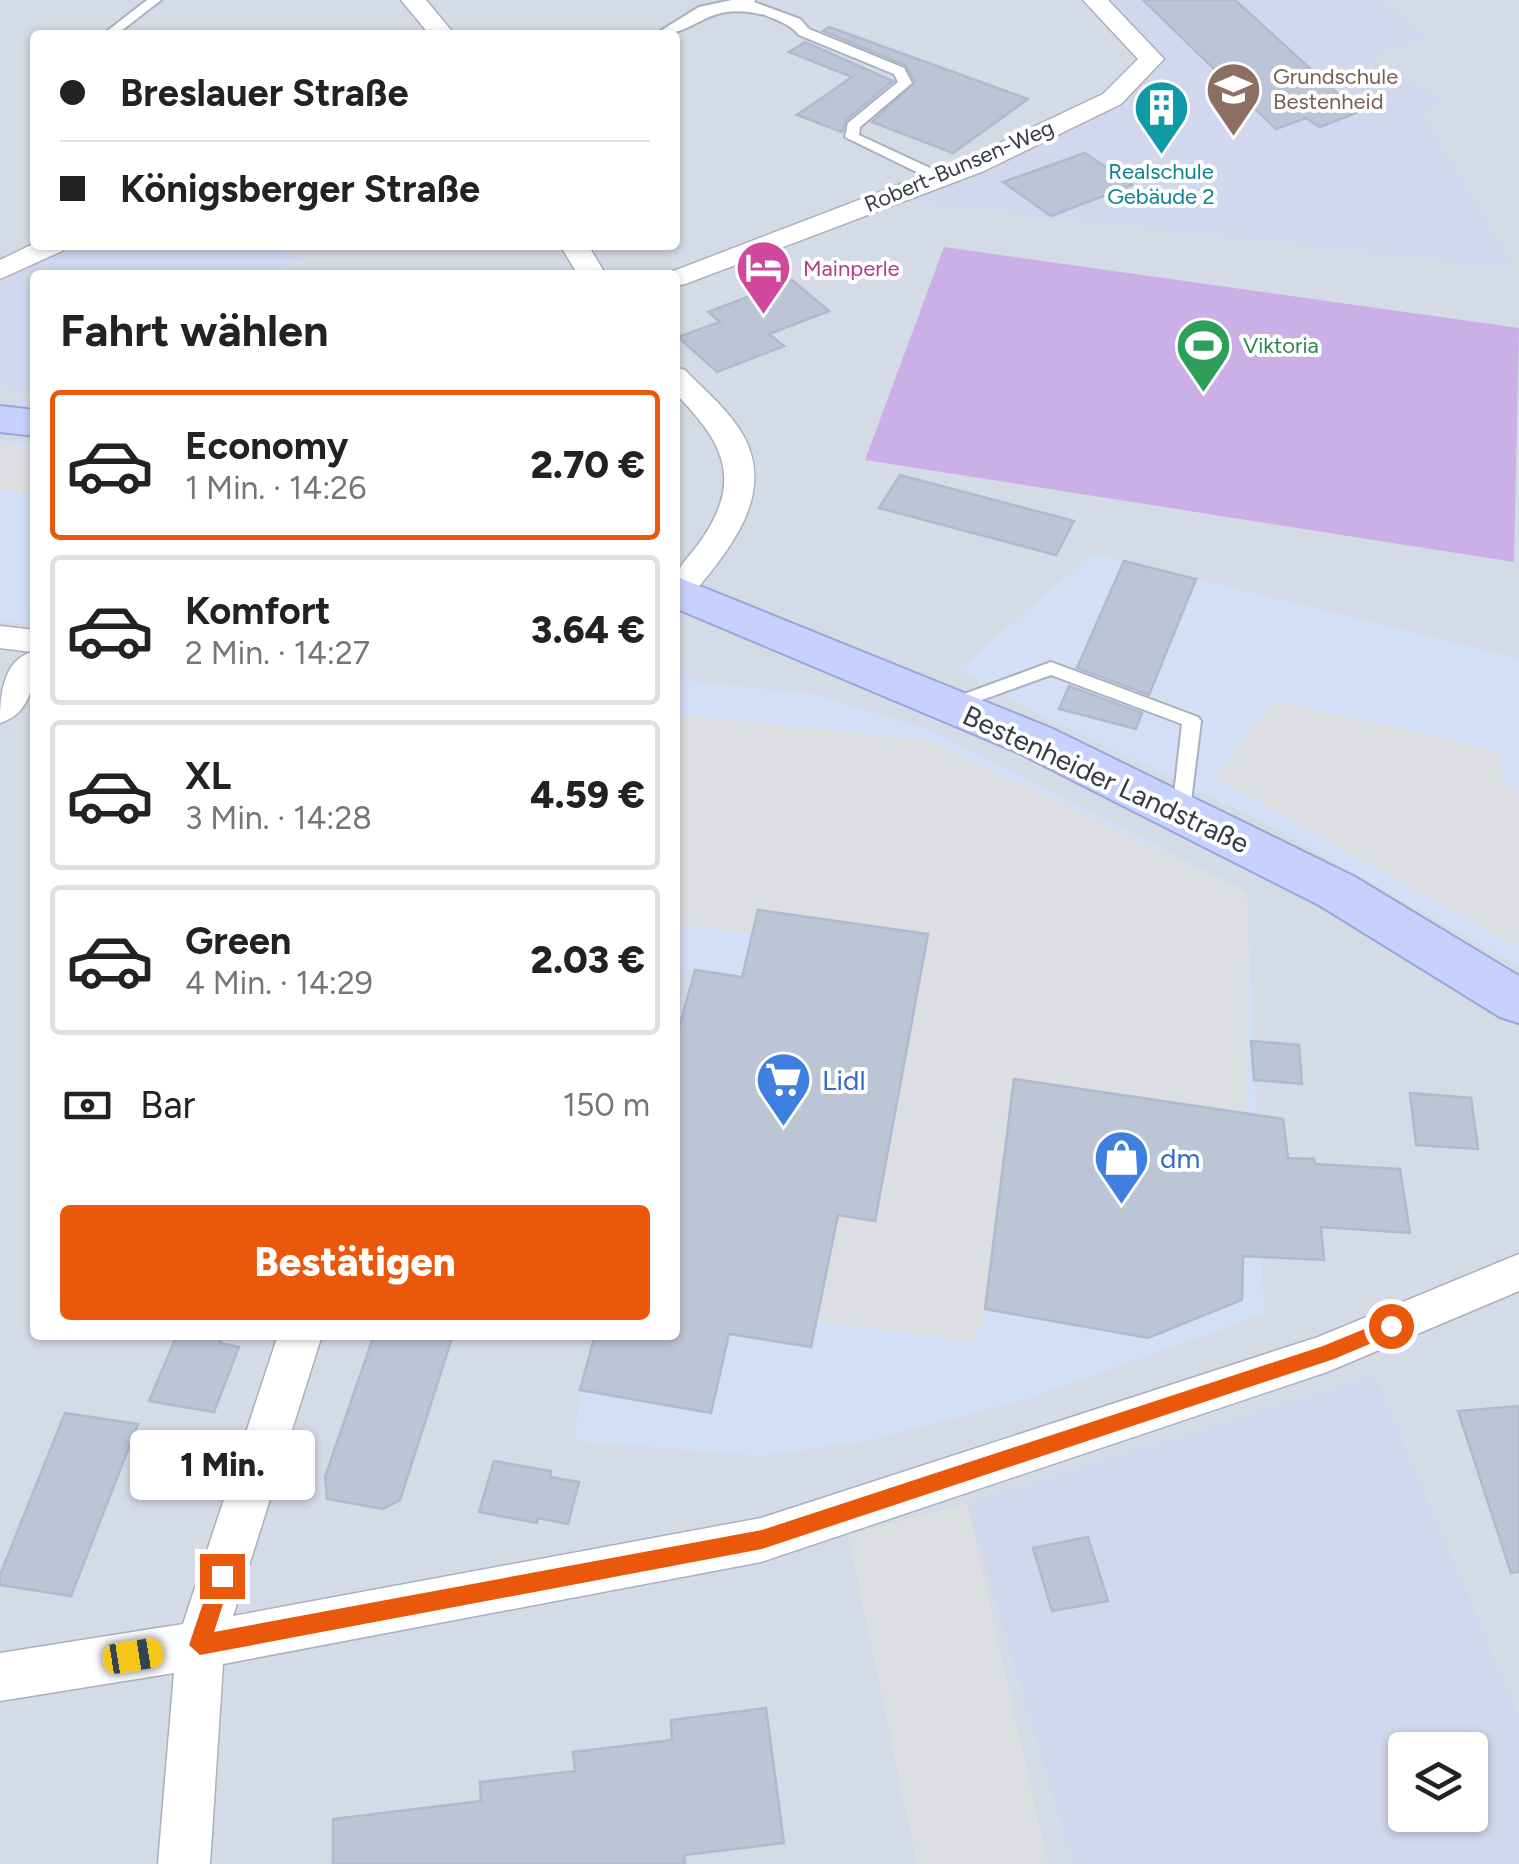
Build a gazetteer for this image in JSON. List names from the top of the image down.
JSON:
{
  "streets": {
    "main road": ["Bestenheider Landstraße"],
    "street": ["Robert-Bunsen-Weg"]
  },
  "places": {
    "school or university": ["Grundschule Bestenheid"],
    "building": ["Realschule Gebäude 2"],
    "hotel": ["Mainperle"],
    "sports": ["Viktoria"],
    "supermarket": ["Lidl"],
    "shop": ["dm"]
  },
  "page": {
    "banner": ["Breslauer Straße", "Königsberger Straße"],
    "heading": "Fahrt wählen",
    "list": [
      {
        "name": "Economy",
        "note": "1 Min. · 14:26",
        "value": "2.70 €"
      },
      {
        "name": "Komfort",
        "note": "2 Min. · 14:27",
        "value": "3.64 €"
      },
      {
        "name": "XL",
        "note": "3 Min. · 14:28",
        "value": "4.59 €"
      },
      {
        "name": "Green",
        "note": "4 Min. · 14:29",
        "value": "2.03 €"
      }
    ],
    "pay": ["Bar", "150 m"],
    "buttons": "Bestätigen",
    "bubble": "1 Min."
  }
}
